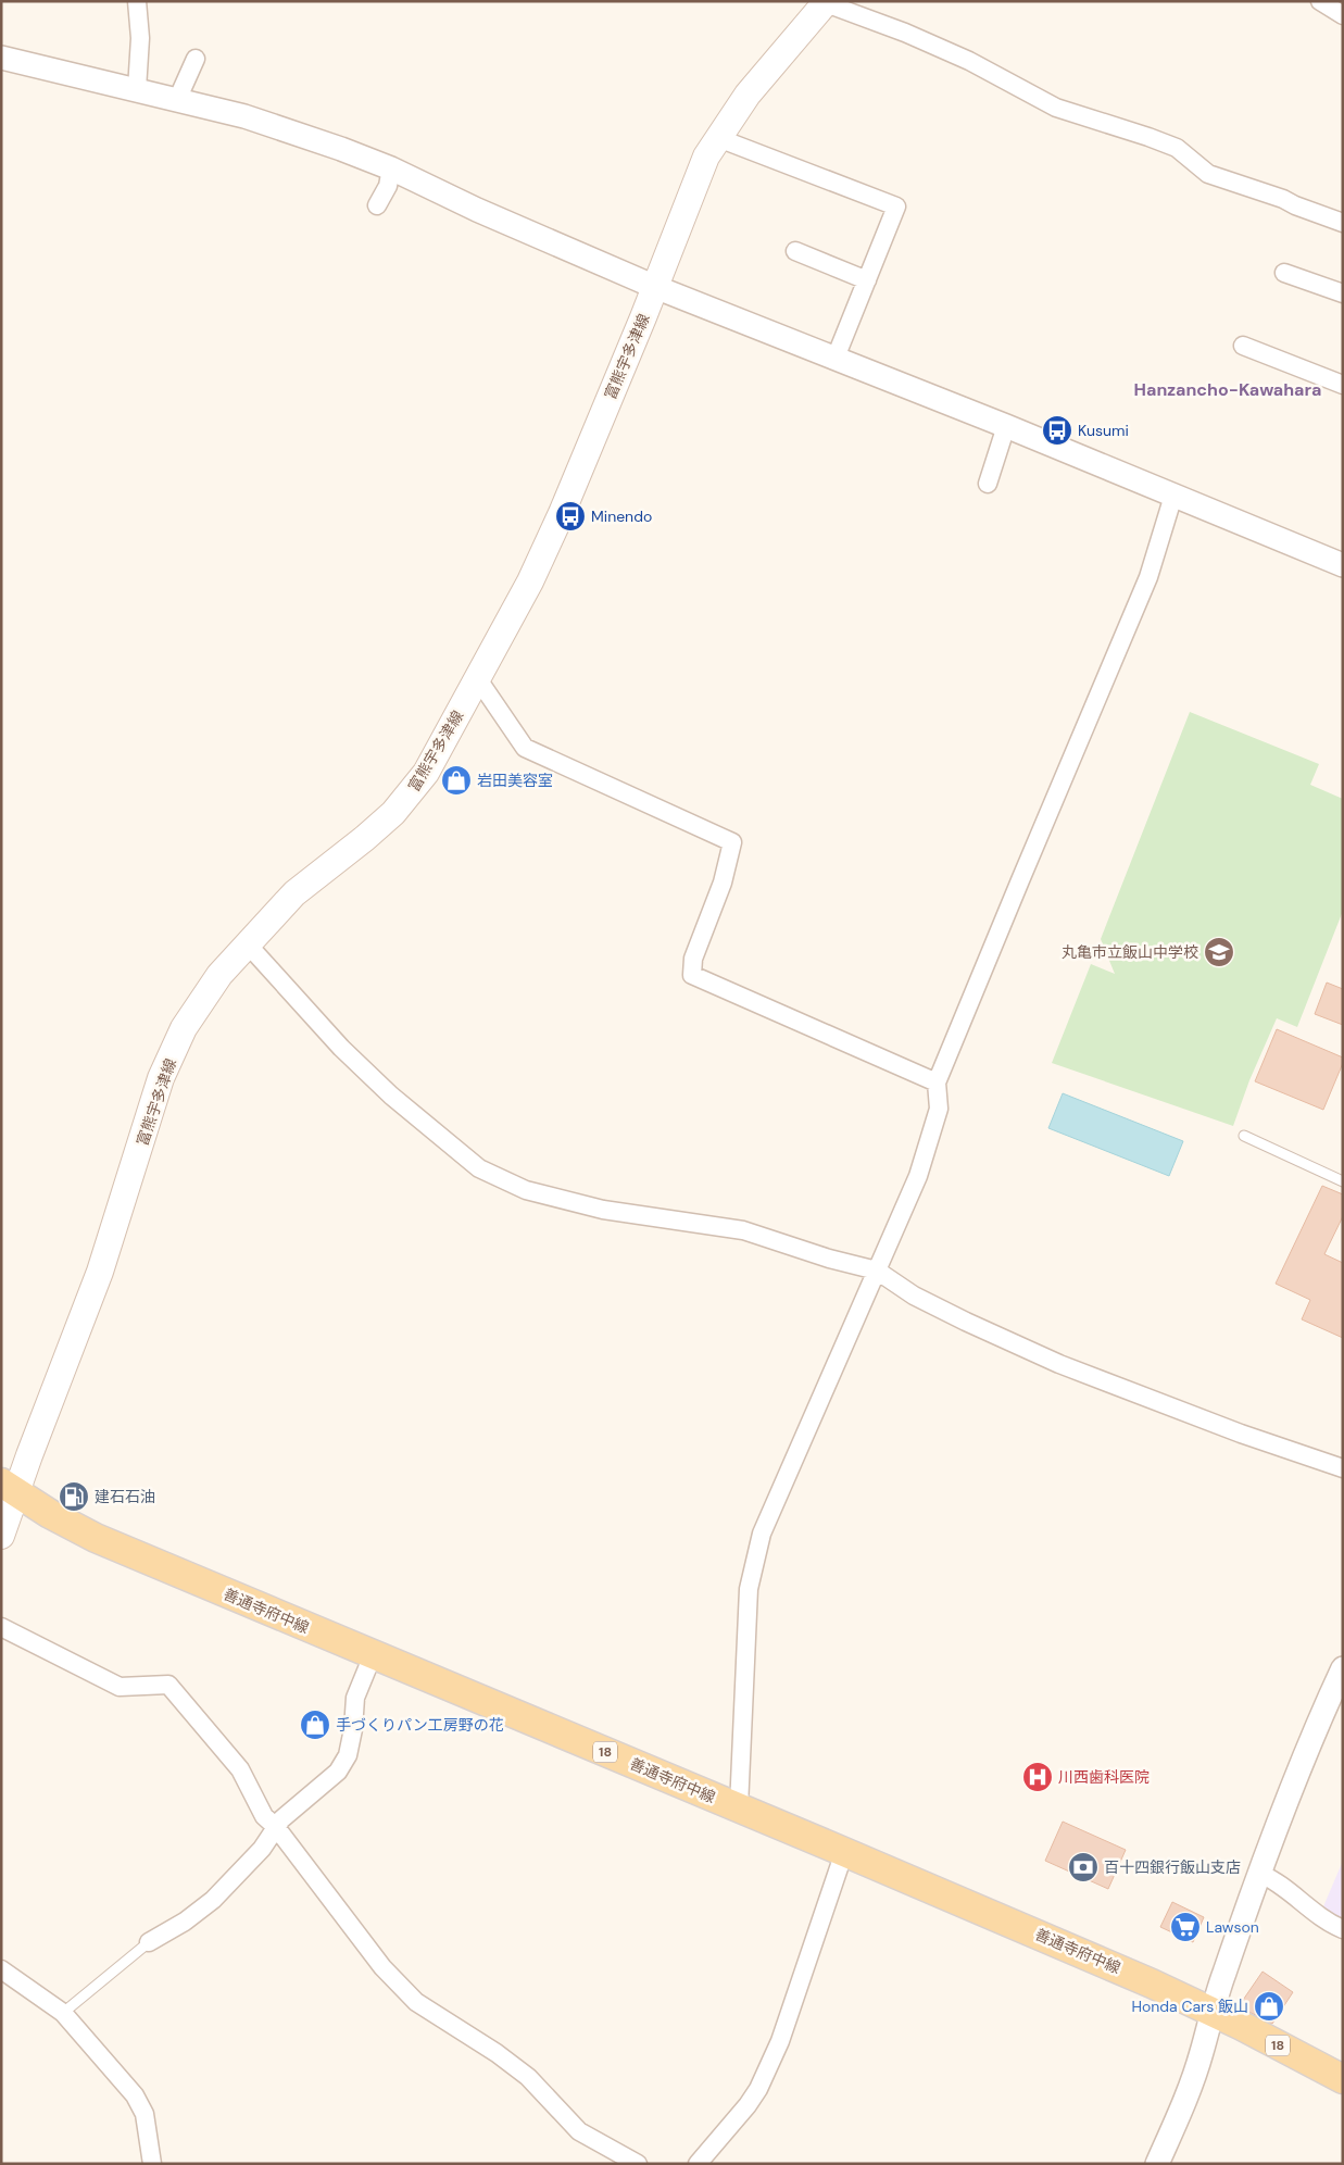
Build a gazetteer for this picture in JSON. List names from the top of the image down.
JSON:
{
  "streets": {
    "main road": ["富熊宇多津線", "善通寺府中線", "18"]
  },
  "crossings": [
    ["富熊宇多津線", "善通寺府中線"]
  ],
  "districts": ["Hanzancho-Kawahara"],
  "places": {
    "bus stop": ["Kusumi", "Minendo"],
    "shop": ["岩田美容室", "手づくりパン工房野の花", "Honda Cars 飯山"],
    "school or university": ["丸亀市立飯山中学校"],
    "fuel station": ["建石石油"],
    "hospital": ["川西歯科医院"],
    "bank": ["百十四銀行飯山支店"],
    "supermarket": ["Lawson"]
  }
}
